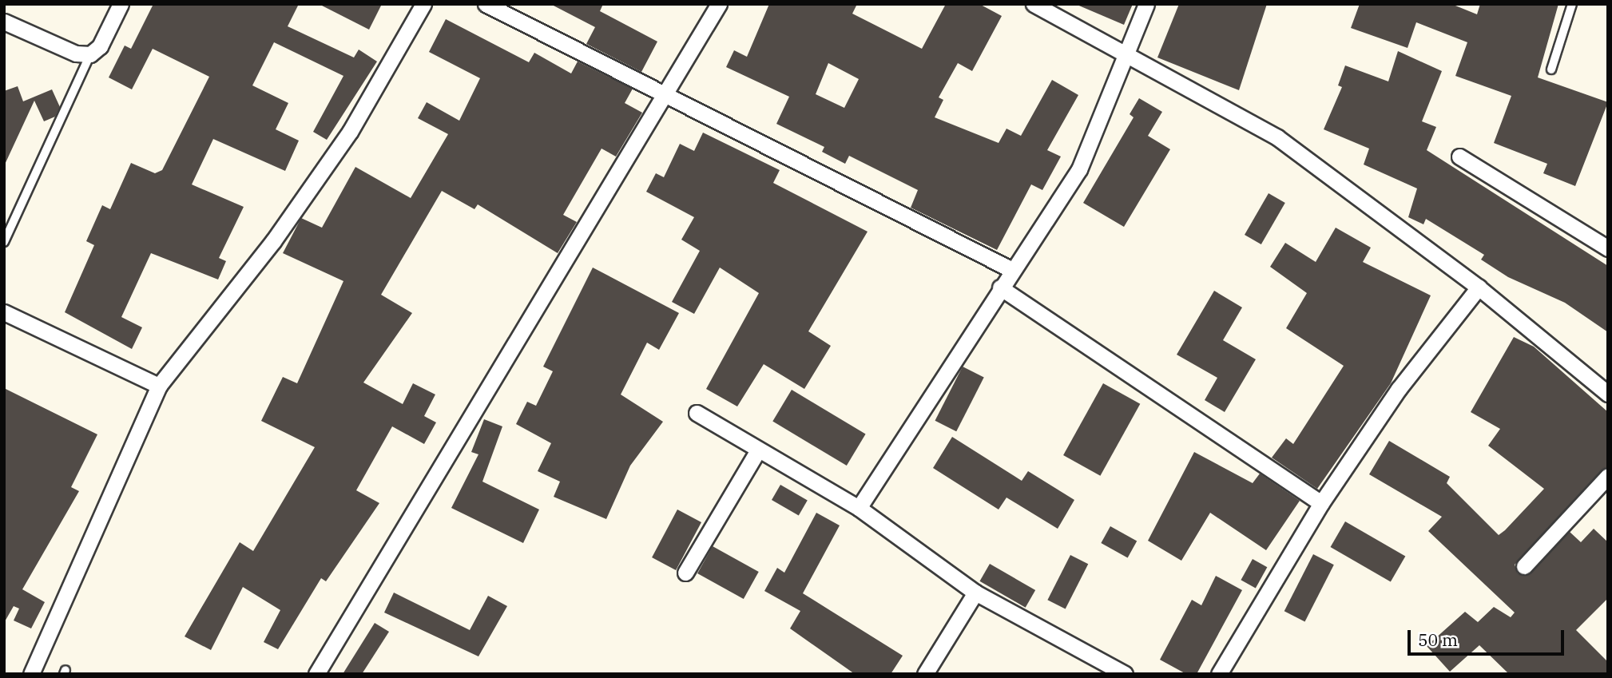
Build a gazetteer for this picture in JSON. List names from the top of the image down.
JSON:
{
  "scale_bar": "50 m"
}
